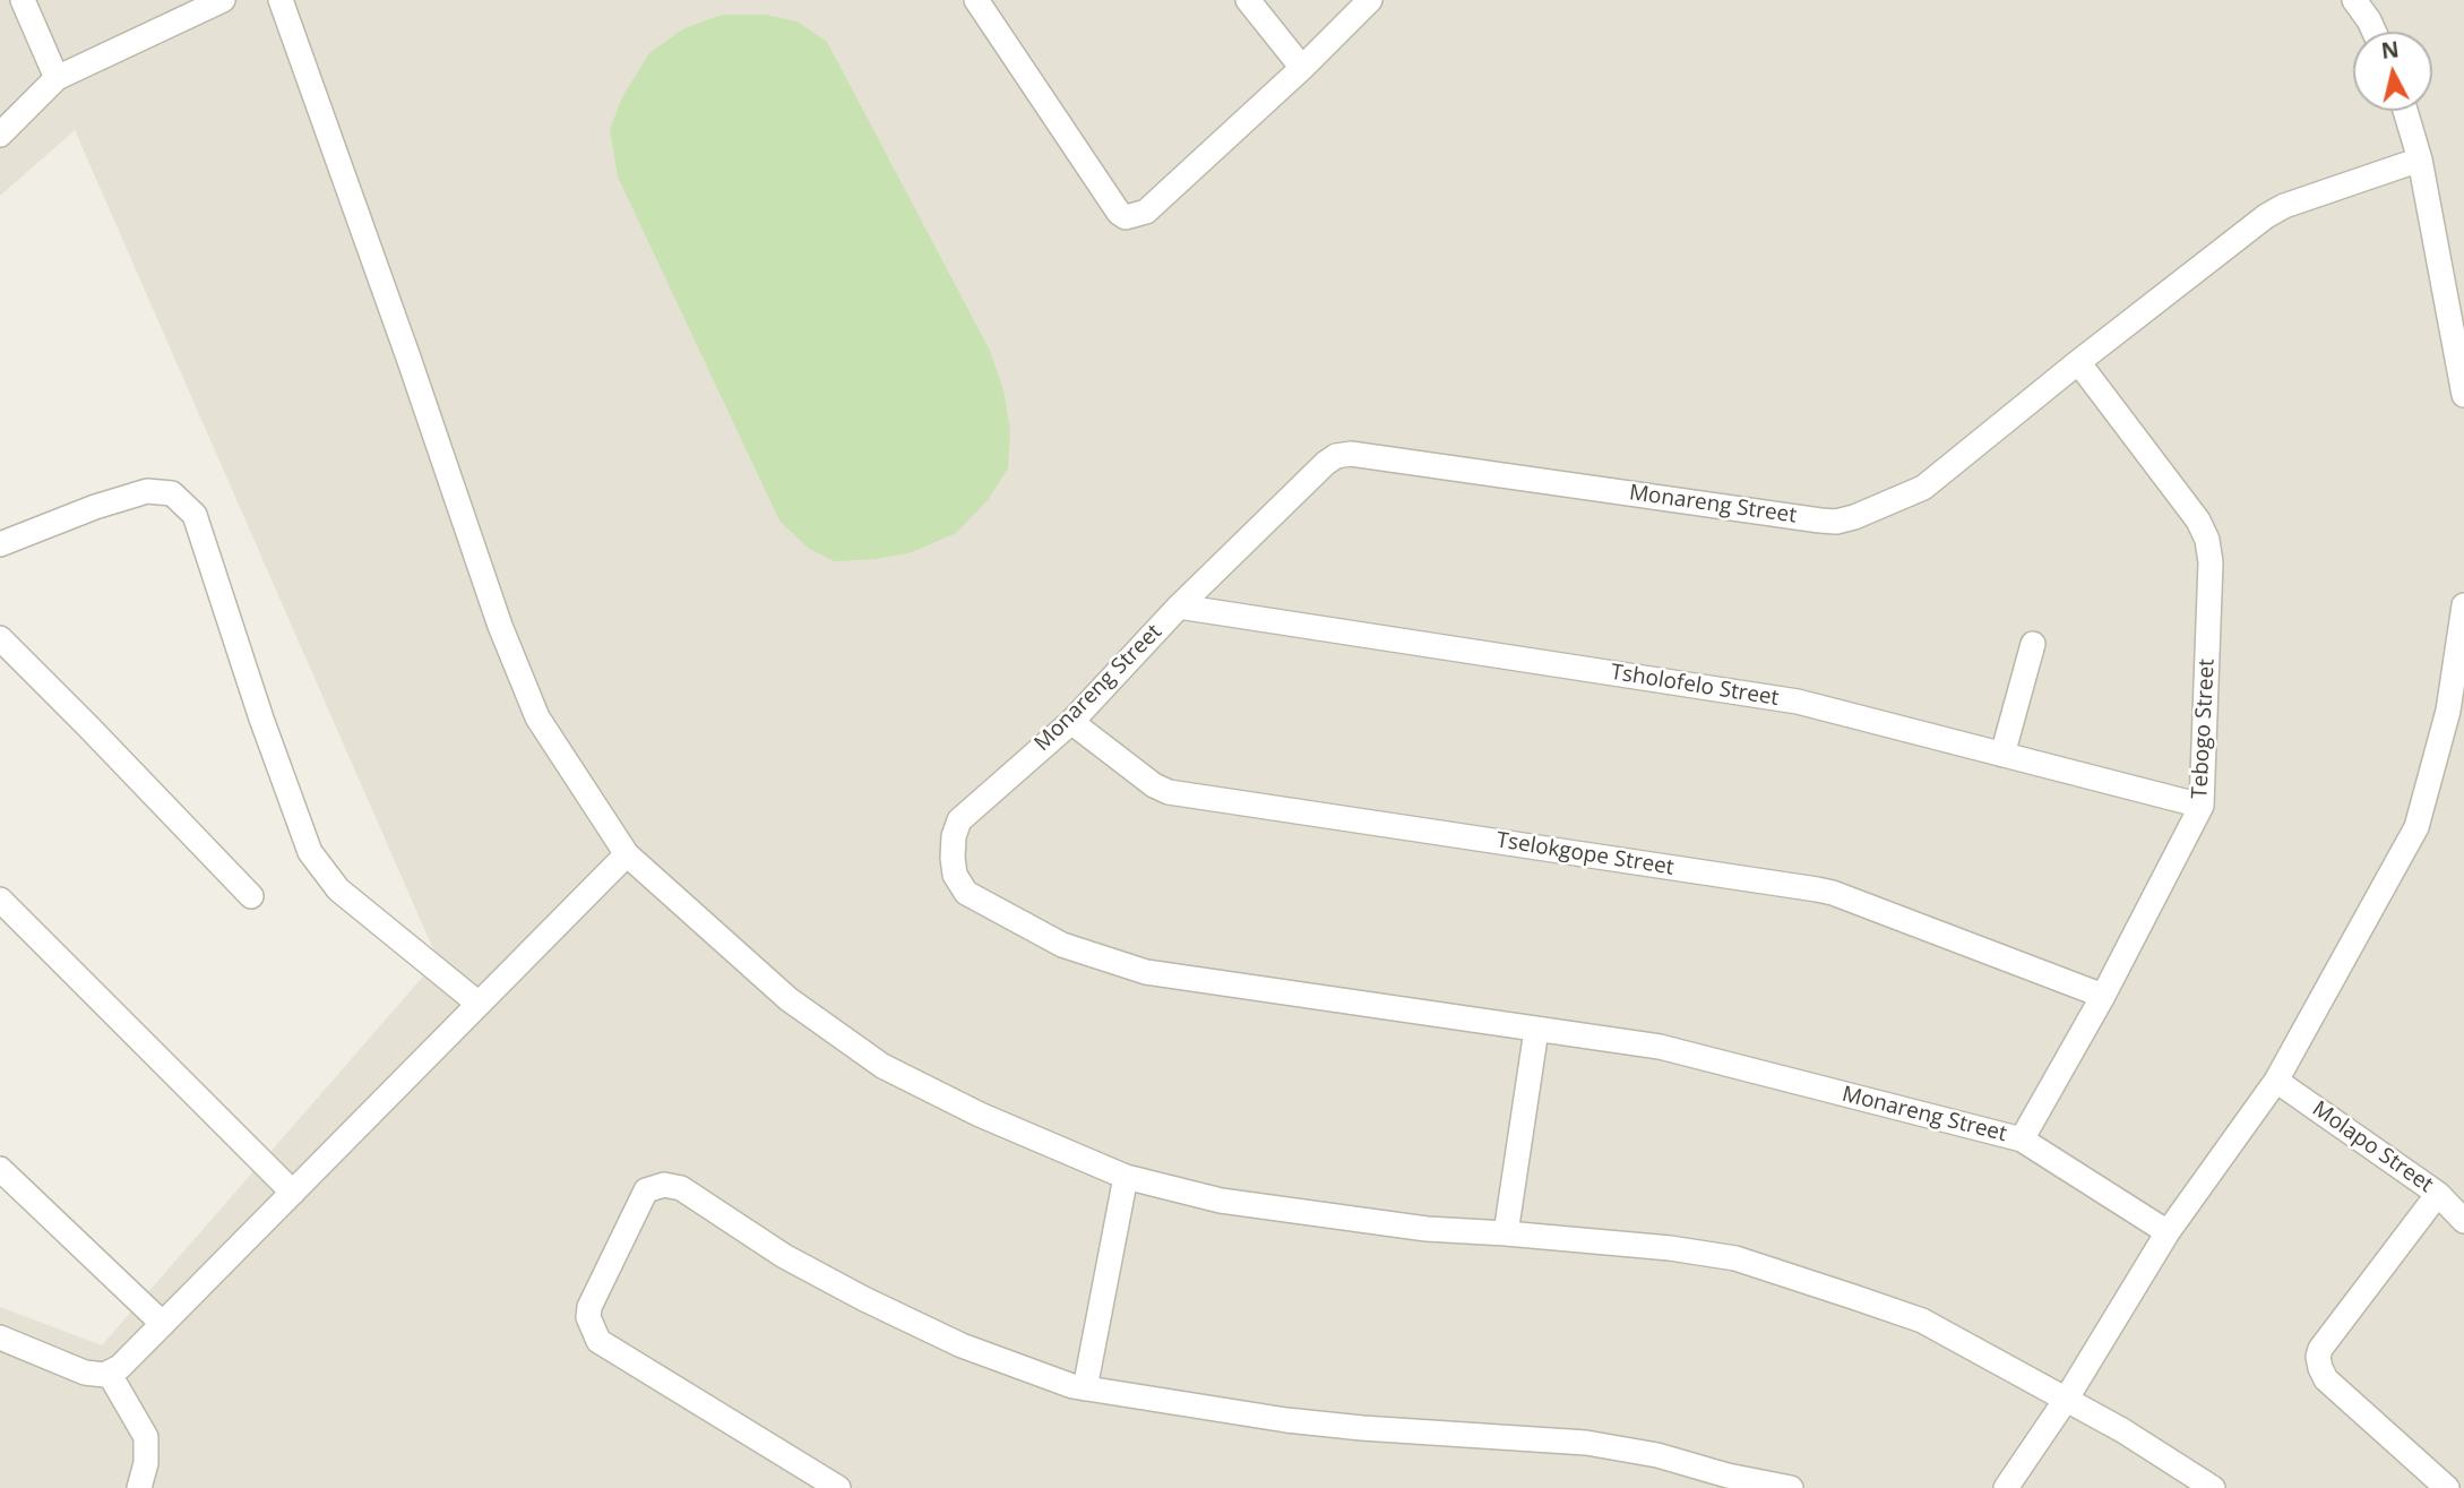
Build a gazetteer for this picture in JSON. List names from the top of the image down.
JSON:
{
  "streets": {
    "street": [
      "Monareng Street",
      "Tsholofelo Street",
      "Tebogo Street",
      "Tselokgope Street",
      "Molapo Street"
    ]
  },
  "crossings": [
    ["Monareng Street", "Tsholofelo Street"],
    ["Monareng Street", "Tebogo Street"],
    ["Monareng Street", "Tselokgope Street"],
    ["Tsholofelo Street", "Tebogo Street"],
    ["Tebogo Street", "Tselokgope Street"]
  ],
  "north": "top"
}
